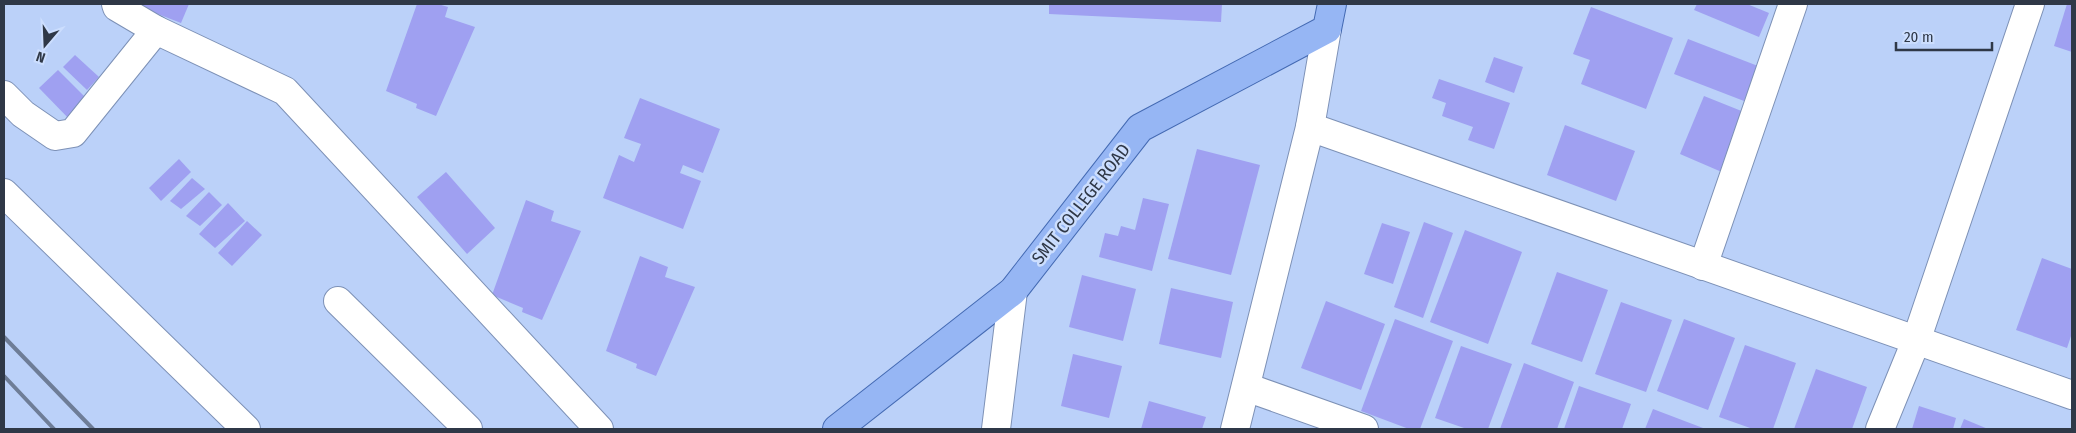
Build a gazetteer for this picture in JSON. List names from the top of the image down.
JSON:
{
  "streets": {
    "main road": ["SMIT COLLEGE ROAD"]
  },
  "scale_bar": "20 m",
  "north": "bottom"
}
